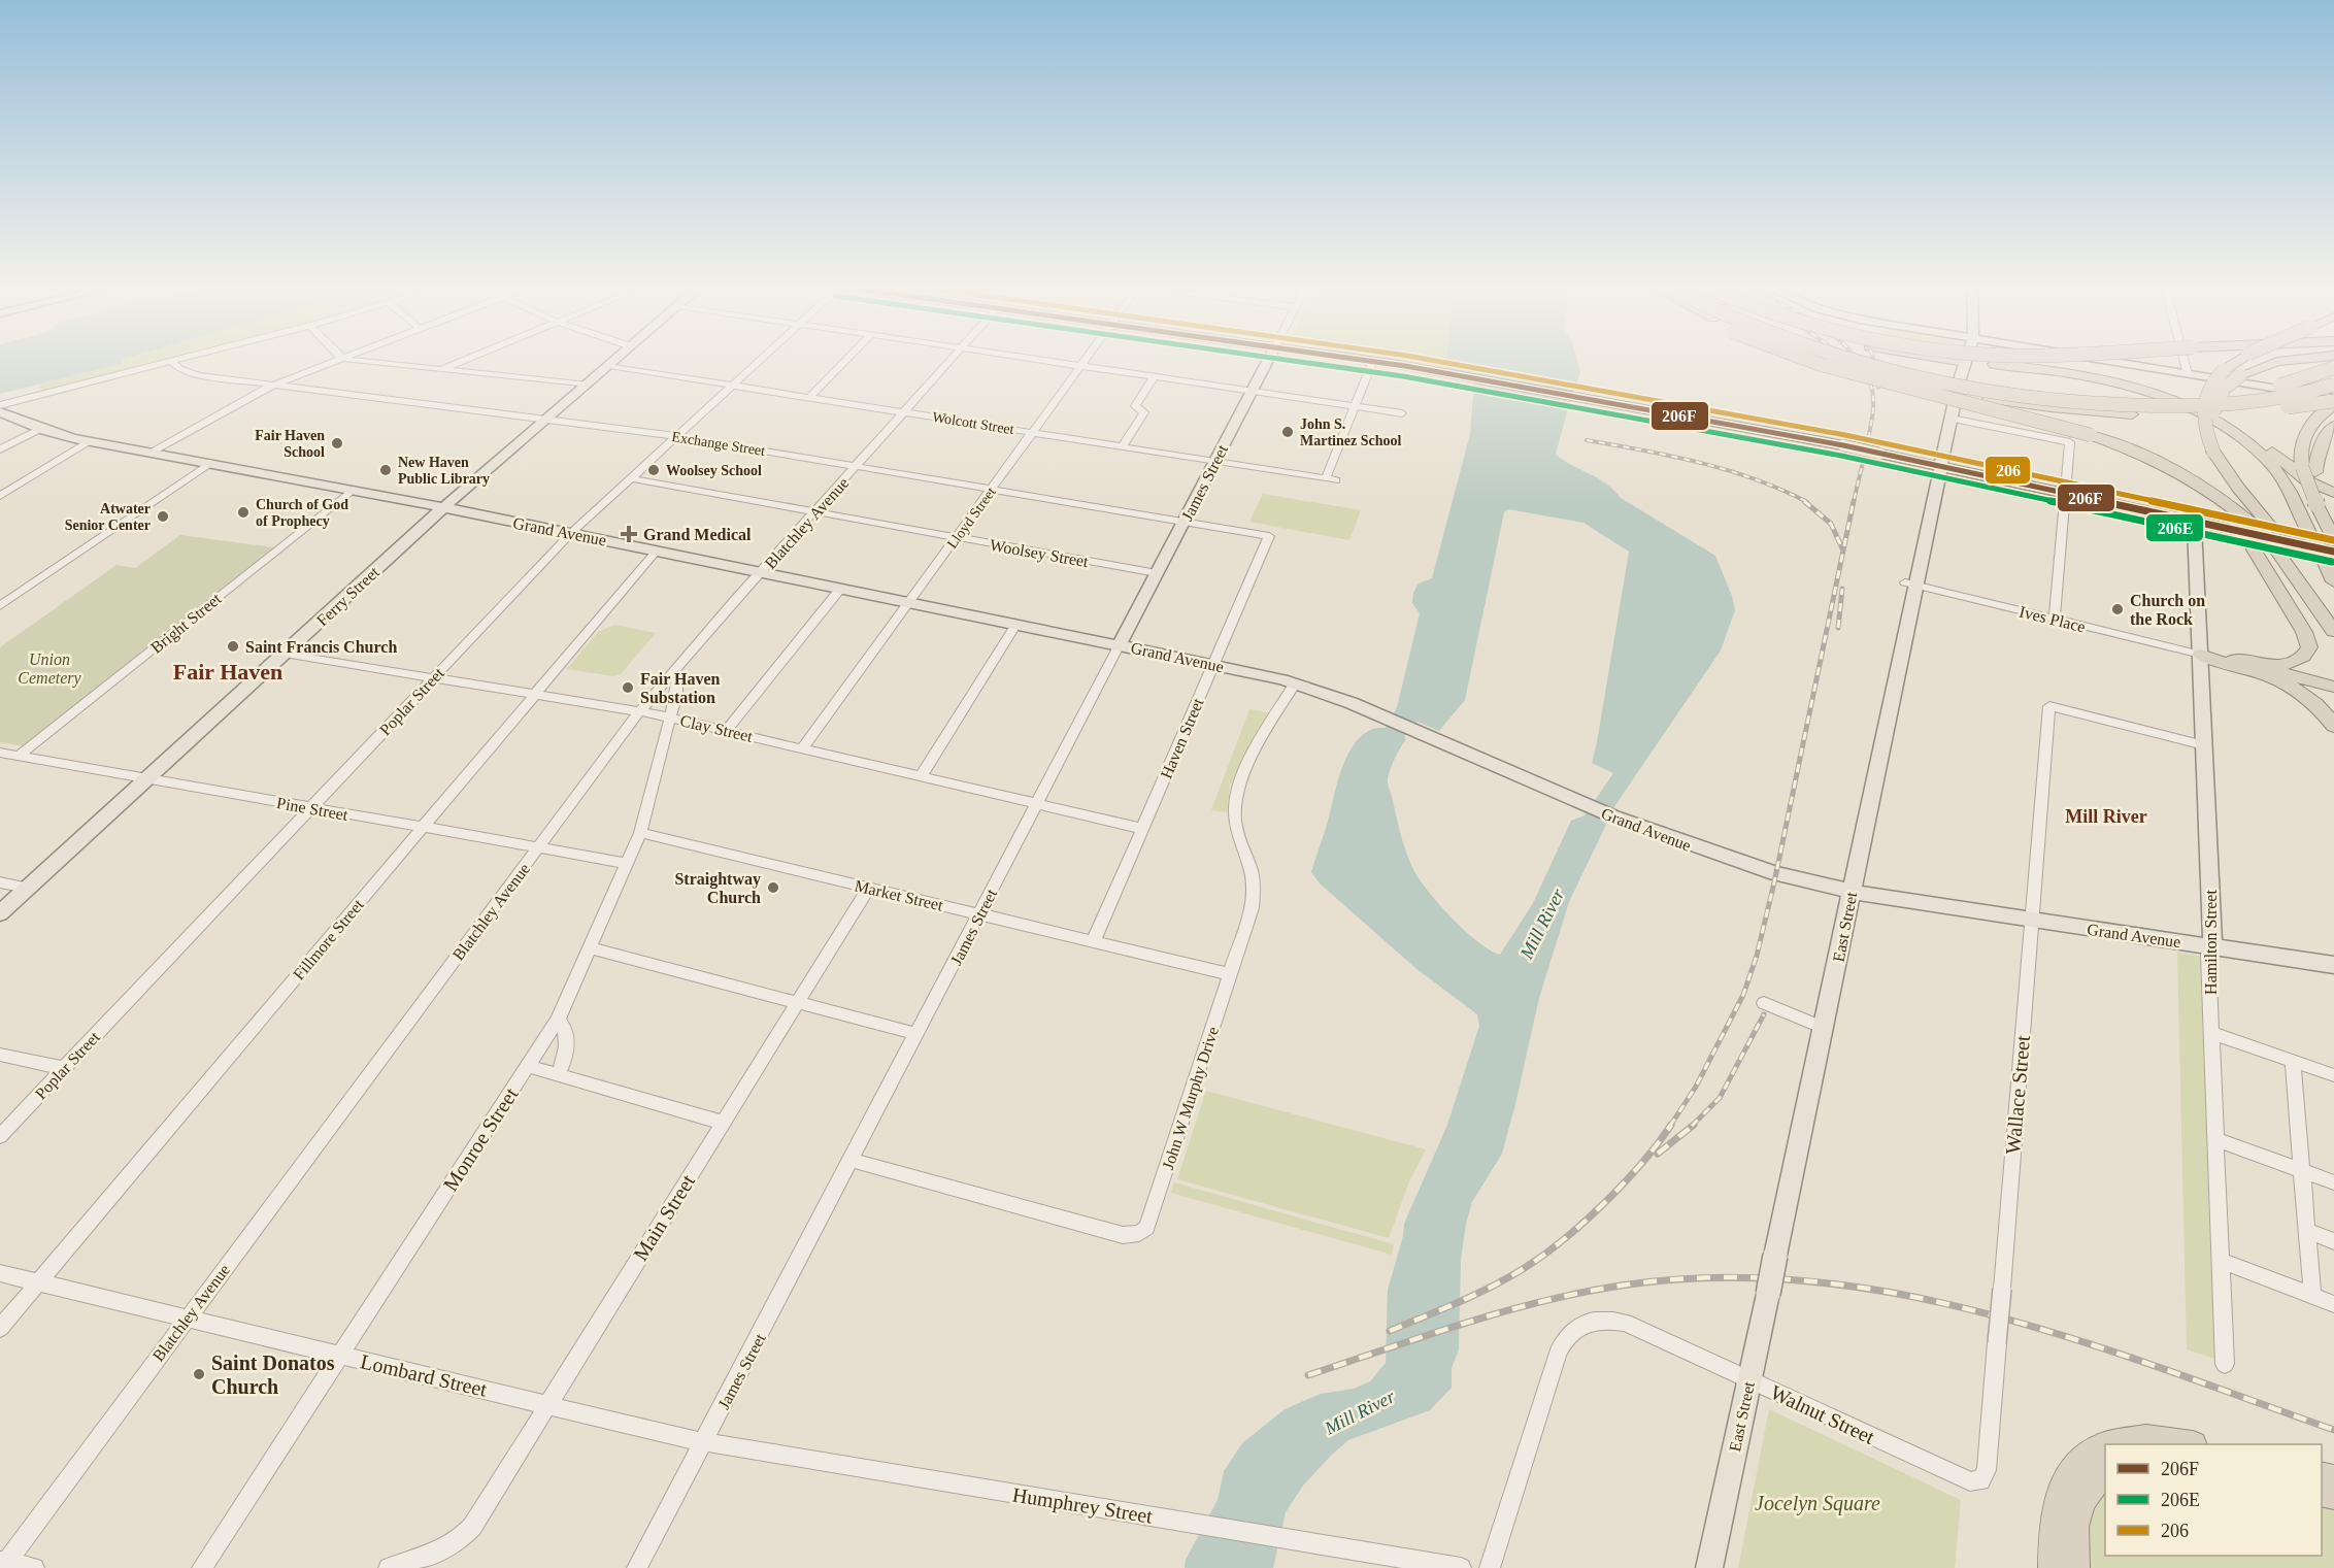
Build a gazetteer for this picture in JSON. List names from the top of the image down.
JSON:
{
  "streets": {
    "main road": [
      "James Street",
      "Grand Avenue",
      "Ferry Street",
      "East Street",
      "Hamilton Street"
    ],
    "street": [
      "Wolcott Street",
      "Exchange Street",
      "Lloyd Street",
      "Blatchley Avenue",
      "Woolsey Street",
      "Ives Place",
      "Bright Street",
      "Poplar Street",
      "Clay Street",
      "Haven Street",
      "Pine Street",
      "Market Street",
      "Fillmore Street",
      "Wallace Street",
      "John W Murphy Drive",
      "Monroe Street",
      "Main Street",
      "Lombard Street",
      "Walnut Street",
      "Humphrey Street"
    ]
  },
  "crossings": [
    ["Wolcott Street", "James Street"],
    ["Wolcott Street", "Lloyd Street"],
    ["Wolcott Street", "Blatchley Avenue"],
    ["Wolcott Street", "Ferry Street"],
    ["Wolcott Street", "Poplar Street"],
    ["Exchange Street", "James Street"],
    ["Exchange Street", "Lloyd Street"],
    ["Exchange Street", "Blatchley Avenue"],
    ["Exchange Street", "Ferry Street"],
    ["Exchange Street", "Poplar Street"],
    ["Exchange Street", "Haven Street"],
    ["James Street", "Grand Avenue"],
    ["James Street", "Woolsey Street"],
    ["James Street", "Clay Street"],
    ["James Street", "Market Street"],
    ["James Street", "John W Murphy Drive"],
    ["James Street", "Lombard Street"],
    ["James Street", "Humphrey Street"],
    ["Lloyd Street", "Grand Avenue"],
    ["Lloyd Street", "Woolsey Street"],
    ["Lloyd Street", "Clay Street"],
    ["Blatchley Avenue", "Grand Avenue"],
    ["Blatchley Avenue", "Woolsey Street"],
    ["Blatchley Avenue", "Clay Street"],
    ["Blatchley Avenue", "Pine Street"],
    ["Blatchley Avenue", "Monroe Street"],
    ["Blatchley Avenue", "Lombard Street"],
    ["Grand Avenue", "Ferry Street"],
    ["Grand Avenue", "Bright Street"],
    ["Grand Avenue", "Poplar Street"],
    ["Grand Avenue", "Haven Street"],
    ["Grand Avenue", "East Street"],
    ["Grand Avenue", "Fillmore Street"],
    ["Grand Avenue", "Hamilton Street"],
    ["Grand Avenue", "Wallace Street"],
    ["Grand Avenue", "John W Murphy Drive"],
    ["Woolsey Street", "Poplar Street"],
    ["Ferry Street", "Clay Street"],
    ["Ferry Street", "Pine Street"],
    ["Ives Place", "East Street"],
    ["Ives Place", "Hamilton Street"],
    ["Bright Street", "Pine Street"],
    ["Poplar Street", "Clay Street"],
    ["Poplar Street", "Pine Street"],
    ["Clay Street", "Haven Street"],
    ["Clay Street", "Fillmore Street"],
    ["Clay Street", "Monroe Street"],
    ["Haven Street", "Market Street"],
    ["Pine Street", "Fillmore Street"],
    ["Pine Street", "Monroe Street"],
    ["Market Street", "John W Murphy Drive"],
    ["Market Street", "Monroe Street"],
    ["Market Street", "Main Street"],
    ["East Street", "Walnut Street"],
    ["Fillmore Street", "Lombard Street"],
    ["Hamilton Street", "Wallace Street"],
    ["Wallace Street", "Walnut Street"],
    ["Monroe Street", "Lombard Street"],
    ["Main Street", "Lombard Street"],
    ["Lombard Street", "Humphrey Street"]
  ],
  "districts": ["Fair Haven", "Mill River"],
  "water": ["Mill River"],
  "parks": ["Union Cemetery", "Jocelyn Square"],
  "places": {
    "other": [
      "John S. Martinez School",
      "Fair Haven School",
      "New Haven Public Library",
      "Woolsey School",
      "Church of God of Prophecy",
      "Atwater Senior Center",
      "Church on the Rock",
      "Saint Francis Church",
      "Fair Haven Substation",
      "Straightway Church",
      "Saint Donatos Church"
    ],
    "health": ["Grand Medical"]
  },
  "lines": ["transit line 206F", "transit line 206E", "transit line 206"],
  "legend": ["206F", "206E", "206"]
}
